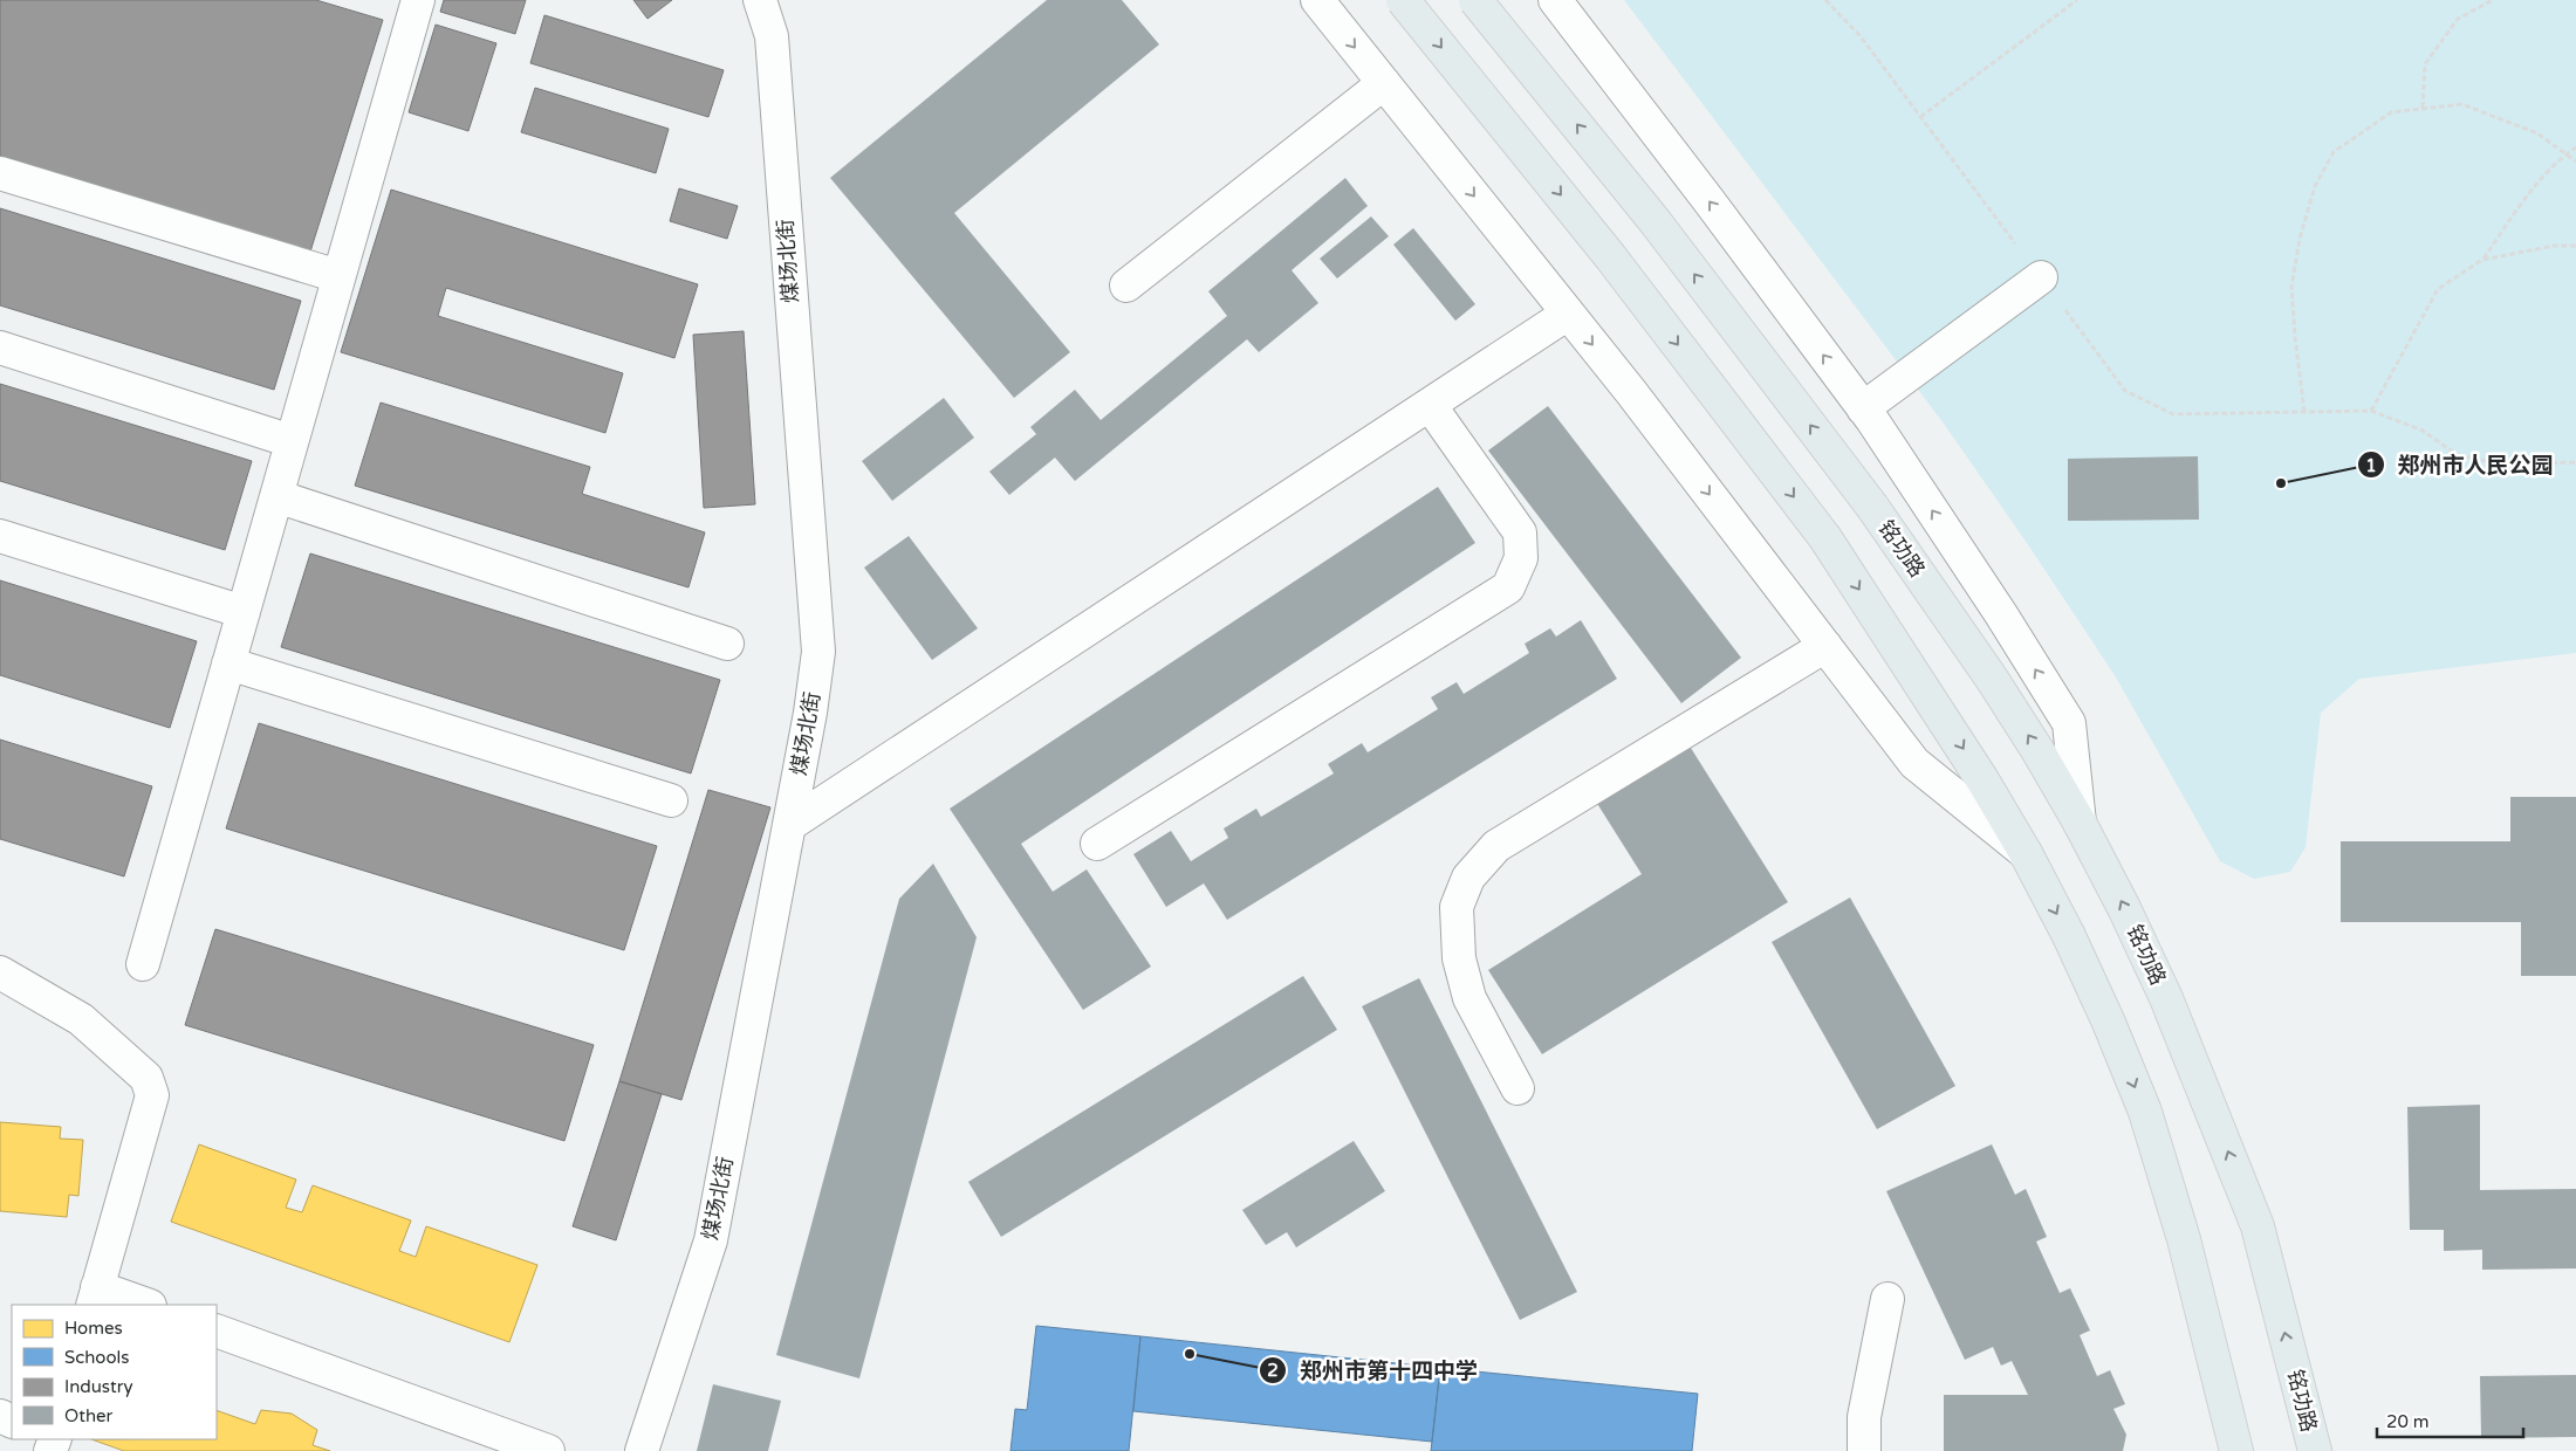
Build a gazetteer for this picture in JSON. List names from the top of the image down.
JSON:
{
  "streets": {
    "main road": ["铭功路"],
    "street": ["煤场北街"]
  },
  "places": ["郑州市人民公园", "郑州市第十四中学"],
  "legend": [
    "Homes",
    "Schools",
    "Industry",
    "Other"
  ],
  "scale_bar": "20 m"
}
